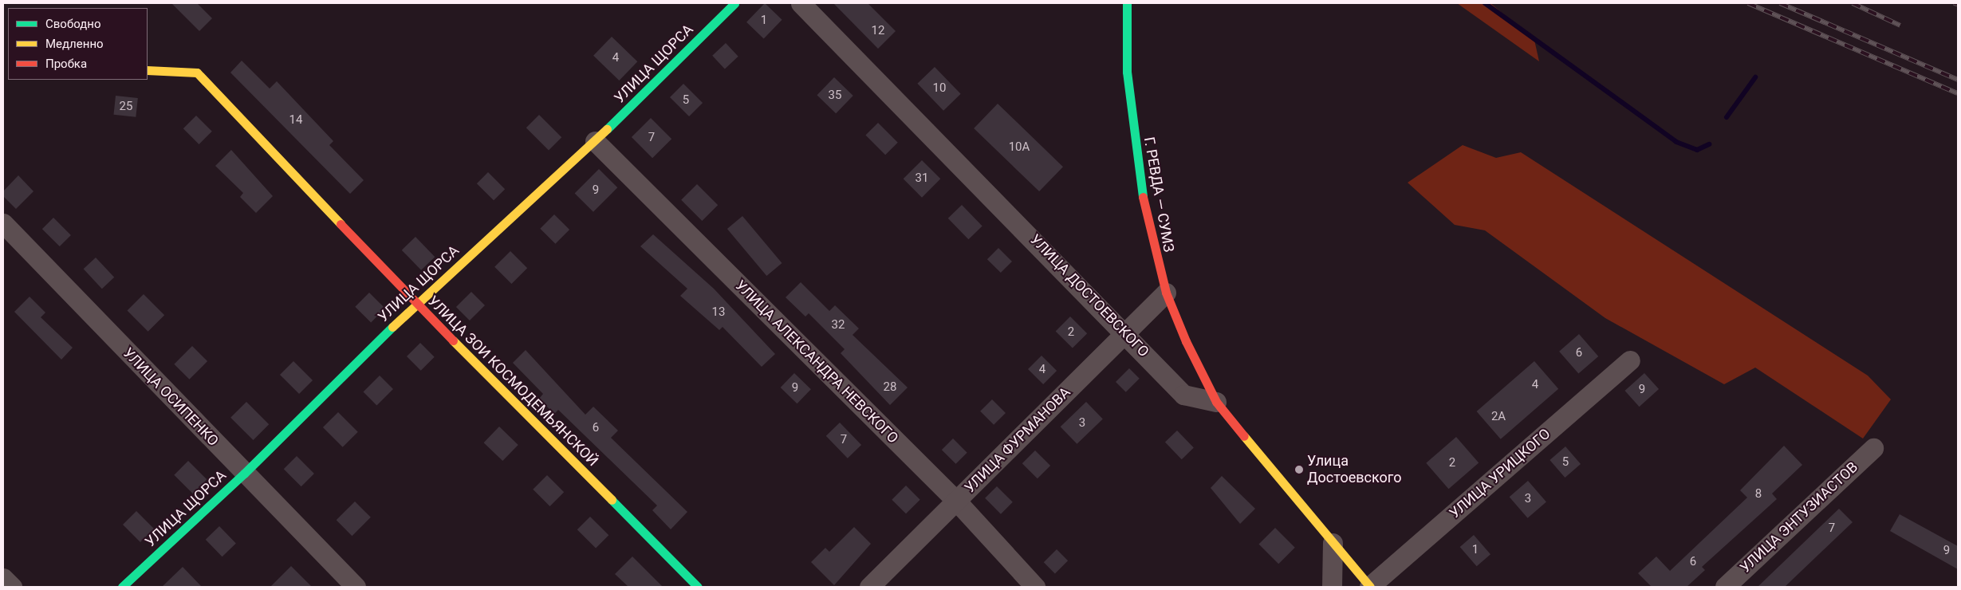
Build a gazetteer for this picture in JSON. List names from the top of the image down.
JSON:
{
  "streets": {
    "street": [
      "УЛИЦА ЩОРСА",
      "Г. РЕВДА — СУМЗ",
      "УЛИЦА ДОСТОЕВСКОГО",
      "УЛИЦА АЛЕКСАНДРА НЕВСКОГО",
      "УЛИЦА ЗОИ КОСМОДЕМЬЯНСКОЙ",
      "УЛИЦА ОСИПЕНКО",
      "УЛИЦА ФУРМАНОВА",
      "УЛИЦА УРИЦКОГО",
      "УЛИЦА ЭНТУЗИАСТОВ"
    ]
  },
  "crossings": [
    ["УЛИЦА ЩОРСА", "УЛИЦА АЛЕКСАНДРА НЕВСКОГО"],
    ["УЛИЦА ЩОРСА", "УЛИЦА ЗОИ КОСМОДЕМЬЯНСКОЙ"],
    ["УЛИЦА ЩОРСА", "УЛИЦА ОСИПЕНКО"],
    ["Г. РЕВДА — СУМЗ", "УЛИЦА ДОСТОЕВСКОГО"],
    ["Г. РЕВДА — СУМЗ", "УЛИЦА ФУРМАНОВА"],
    ["УЛИЦА ДОСТОЕВСКОГО", "УЛИЦА ФУРМАНОВА"],
    ["УЛИЦА АЛЕКСАНДРА НЕВСКОГО", "УЛИЦА ФУРМАНОВА"]
  ],
  "places": ["Улица Достоевского"],
  "house_numbers": [
    "1",
    "12",
    "4",
    "10",
    "35",
    "5",
    "25",
    "14",
    "7",
    "10А",
    "31",
    "9",
    "13",
    "32",
    "2",
    "6",
    "4",
    "4",
    "28",
    "9",
    "9",
    "2А",
    "3",
    "6",
    "7",
    "5",
    "2",
    "8",
    "3",
    "7",
    "1",
    "9",
    "6"
  ],
  "legend": ["Свободно", "Медленно", "Пробка"]
}
